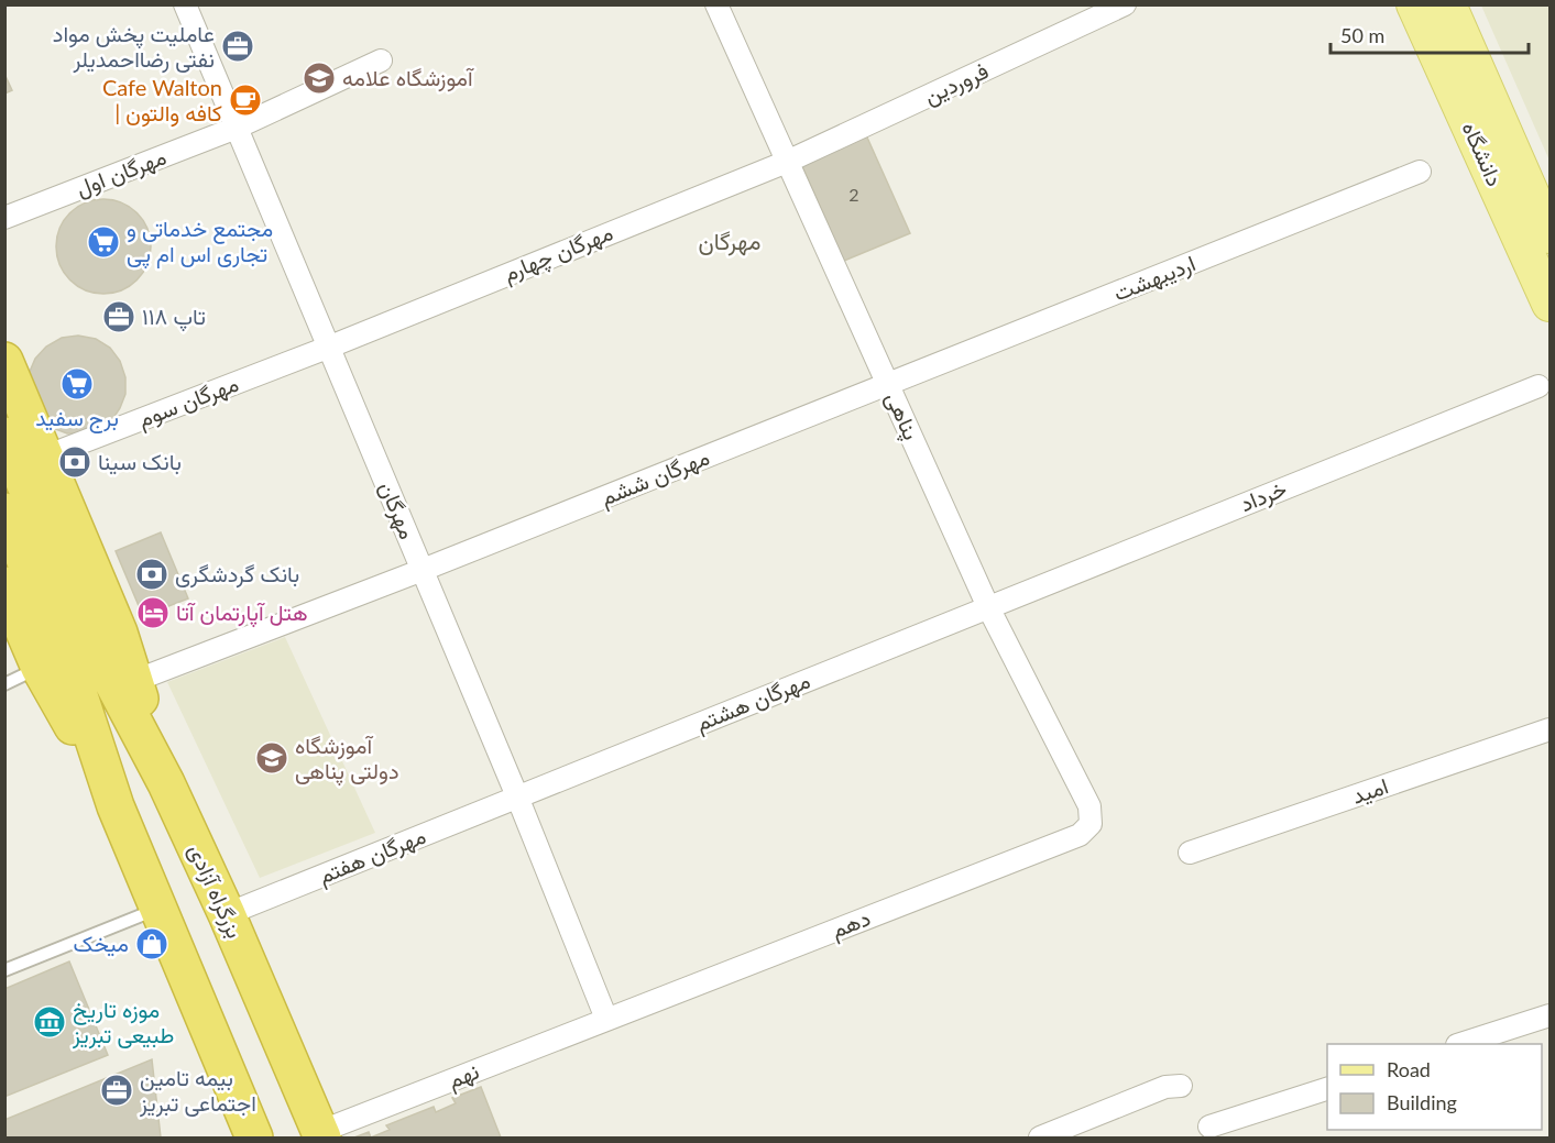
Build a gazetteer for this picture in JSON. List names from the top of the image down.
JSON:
{
  "streets": {
    "highway": ["بزرگراه آزادی"],
    "main road": ["دانشگاه"],
    "street": [
      "فروردین",
      "مهرگان اول",
      "مهرگان چهارم",
      "اردیبهشت",
      "مهرگان سوم",
      "پناهی",
      "مهرگان ششم",
      "خرداد",
      "مهرگان",
      "مهرگان هشتم",
      "امید",
      "مهرگان هفتم",
      "دهم",
      "نهم"
    ]
  },
  "crossings": [
    ["فروردین", "مهرگان چهارم"],
    ["فروردین", "پناهی"],
    ["مهرگان اول", "مهرگان"],
    ["مهرگان چهارم", "مهرگان سوم"],
    ["مهرگان چهارم", "پناهی"],
    ["مهرگان چهارم", "مهرگان"],
    ["اردیبهشت", "پناهی"],
    ["اردیبهشت", "مهرگان ششم"],
    ["مهرگان سوم", "مهرگان"],
    ["پناهی", "مهرگان ششم"],
    ["پناهی", "خرداد"],
    ["پناهی", "مهرگان هشتم"],
    ["پناهی", "دهم"],
    ["مهرگان ششم", "مهرگان"],
    ["خرداد", "مهرگان هشتم"],
    ["مهرگان", "مهرگان هشتم"],
    ["مهرگان", "مهرگان هفتم"],
    ["مهرگان", "دهم"],
    ["مهرگان", "نهم"],
    ["مهرگان هشتم", "مهرگان هفتم"],
    ["مهرگان هفتم", "بزرگراه آزادی"],
    ["بزرگراه آزادی", "نهم"],
    ["دهم", "نهم"]
  ],
  "districts": ["مهرگان"],
  "places": {
    "office": ["عاملیت پخش مواد نفتی رضااحمدیلر", "تاپ ۱۱۸", "بیمه تامین اجتماعی تبریز"],
    "school or university": ["آموزشگاه علامه", "آموزشگاه دولتی پناهی"],
    "cafe": ["Cafe Walton | کافه والتون"],
    "supermarket": ["مجتمع خدماتی و تجاری اس ام پی", "برج سفید"],
    "bank": ["بانک سینا", "بانک گردشگری"],
    "hotel": ["هتل آپارتمان آتا"],
    "shop": ["میخک"],
    "museum": ["موزه تاریخ طبیعی تبریز"]
  },
  "house_numbers": ["2"],
  "legend": ["Road", "Building"],
  "scale_bar": "50 m"
}
